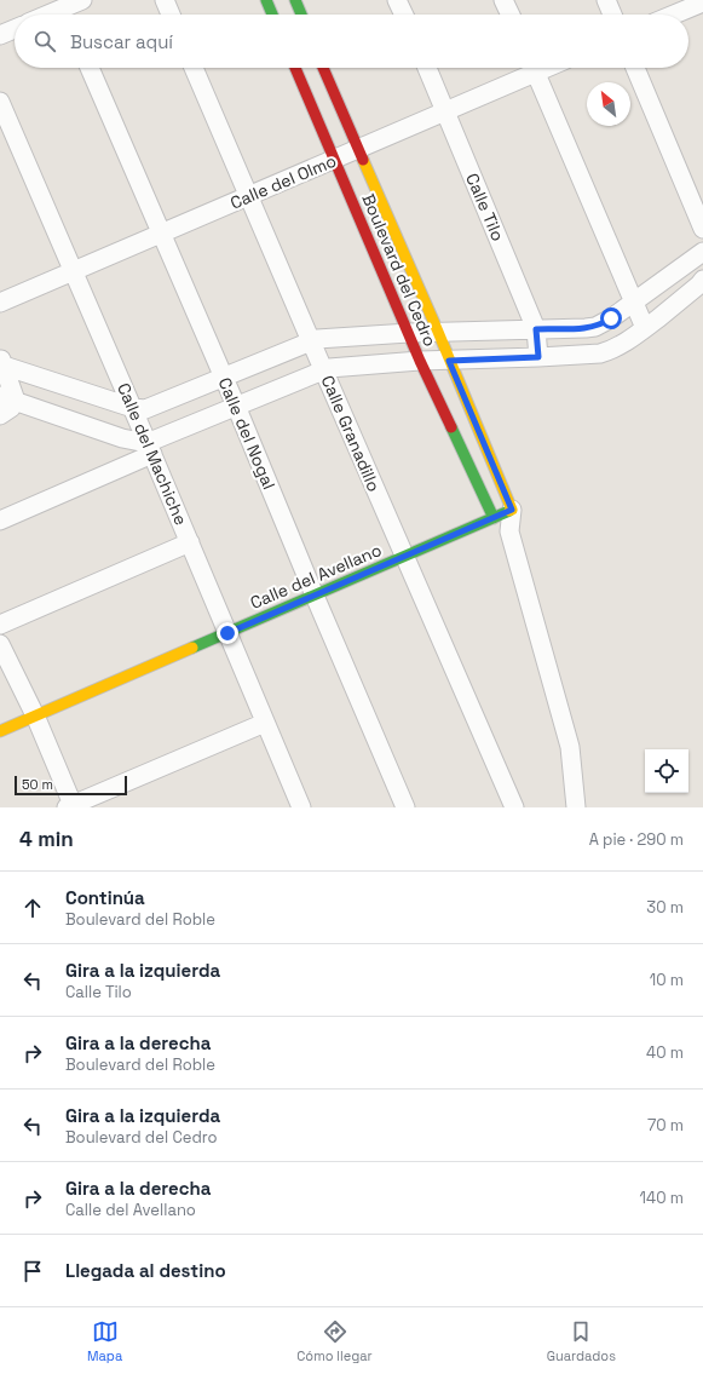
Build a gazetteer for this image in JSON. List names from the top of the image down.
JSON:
{
  "streets": {
    "street": [
      "Calle del Olmo",
      "Calle Tilo",
      "Boulevard del Cedro",
      "Calle del Nogal",
      "Calle Granadillo",
      "Calle del Machiche",
      "Calle del Avellano"
    ]
  },
  "crossings": [
    ["Calle del Olmo", "Calle Tilo"],
    ["Calle del Olmo", "Boulevard del Cedro"],
    ["Calle del Olmo", "Calle del Nogal"],
    ["Calle del Olmo", "Calle Granadillo"],
    ["Calle del Olmo", "Calle del Machiche"],
    ["Boulevard del Cedro", "Calle del Avellano"],
    ["Calle del Nogal", "Calle del Avellano"],
    ["Calle Granadillo", "Calle del Avellano"],
    ["Calle del Machiche", "Calle del Avellano"]
  ],
  "scale_bar": "50 m",
  "north": "top left",
  "page": {
    "search": "Buscar aquí",
    "scale": "50 m",
    "heading": ["4 min", "A pie · 290 m"],
    "list": [
      ["Continúa", "Boulevard del Roble", "30 m"],
      ["Gira a la izquierda", "Calle Tilo", "10 m"],
      ["Gira a la derecha", "Boulevard del Roble", "40 m"],
      ["Gira a la izquierda", "Boulevard del Cedro", "70 m"],
      ["Gira a la derecha", "Calle del Avellano", "140 m"],
      "Llegada al destino"
    ],
    "nav": ["Mapa", "Cómo llegar", "Guardados"]
  }
}
